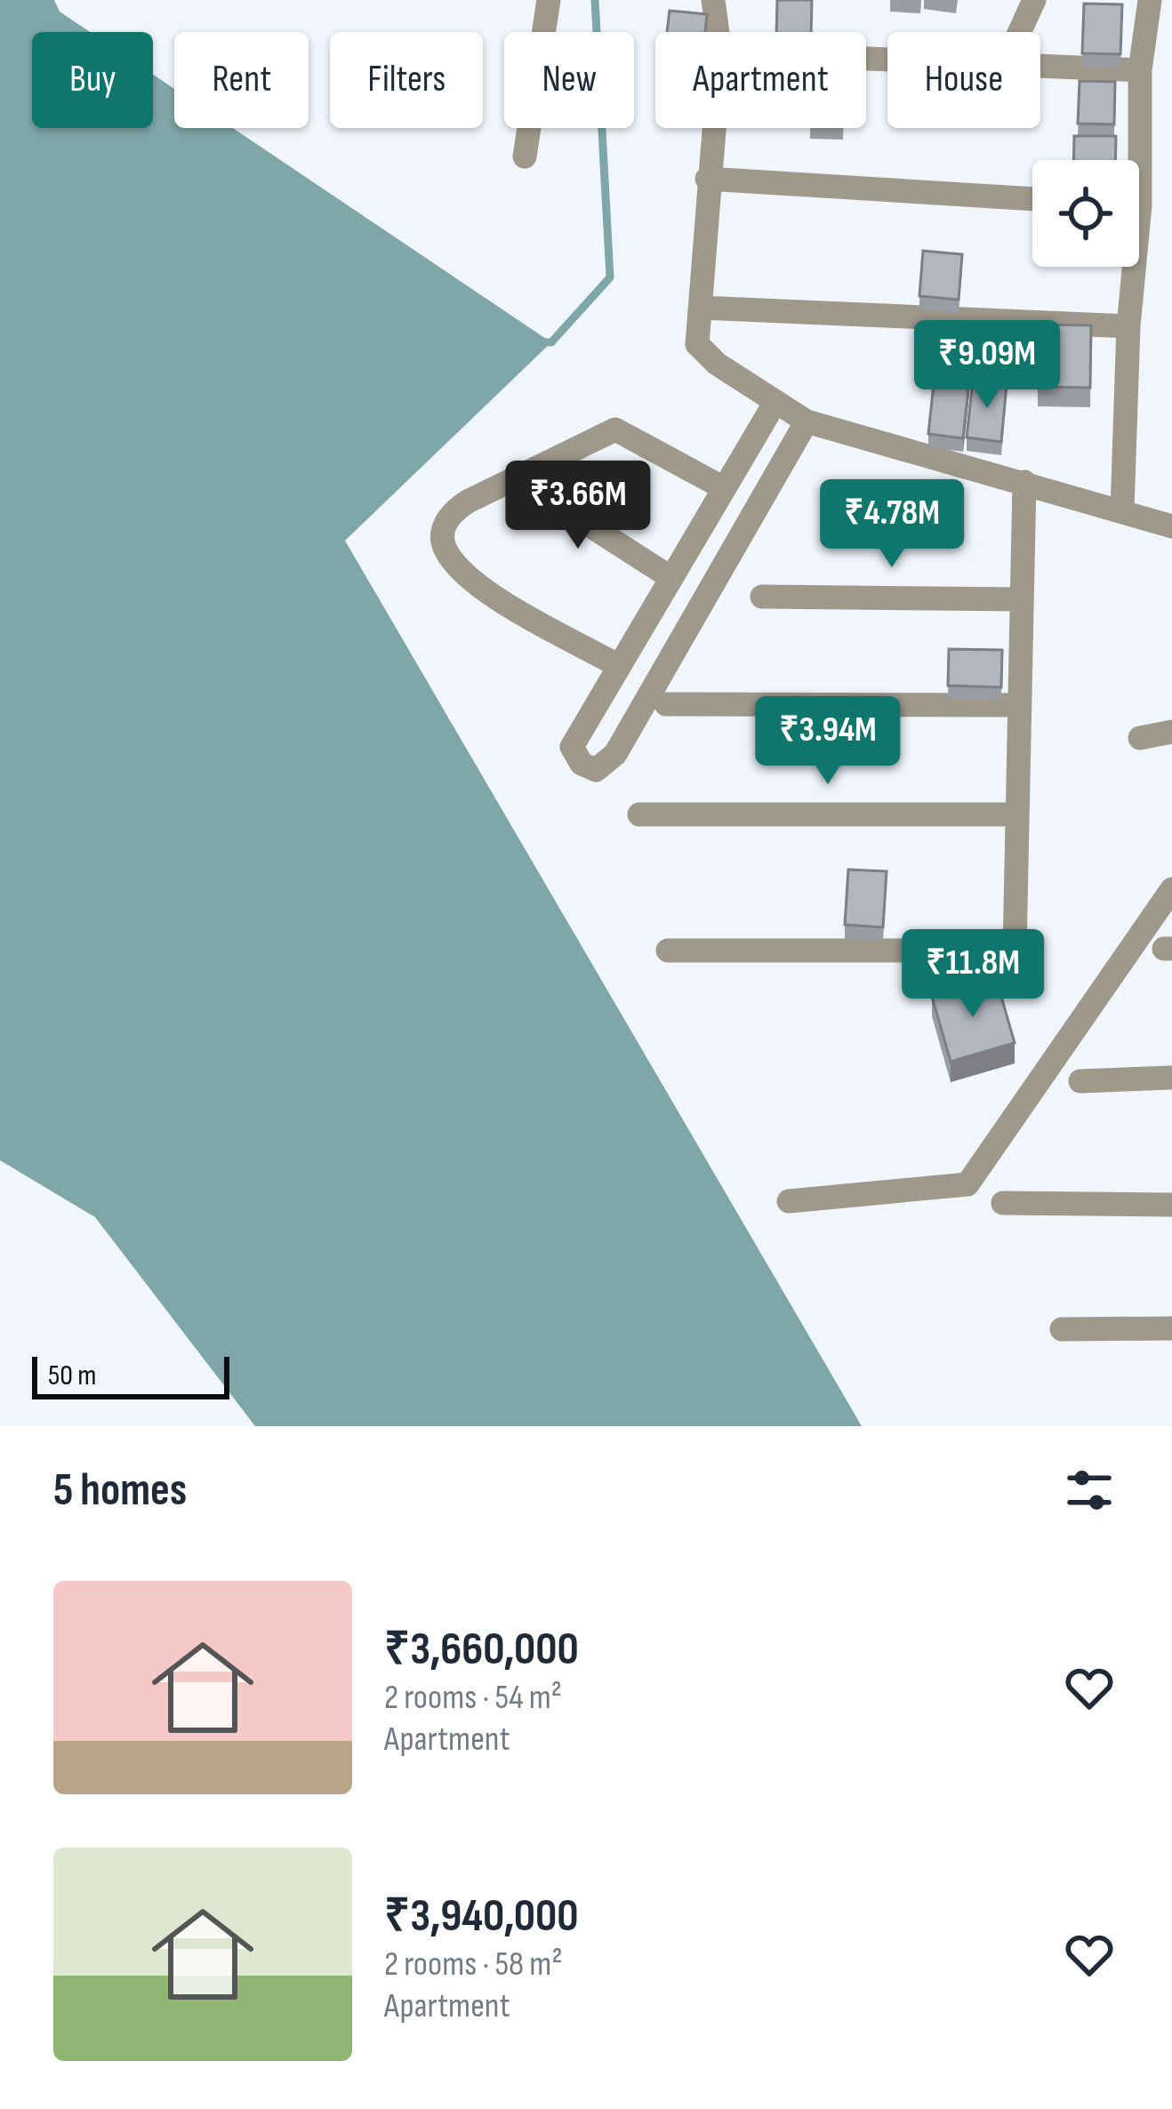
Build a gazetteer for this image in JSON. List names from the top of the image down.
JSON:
{
  "scale_bar": "50 m",
  "page": {
    "chip": [
      "Buy",
      "Rent",
      "Filters",
      "New",
      "Apartment",
      "House"
    ],
    "price": [
      "₹9.09M",
      "₹3.66M",
      "₹4.78M",
      "₹3.94M",
      "₹11.8M"
    ],
    "scale": "50 m",
    "heading": "5 homes",
    "list": [
      {
        "name": "₹3,660,000",
        "note": "2 rooms · 54 m² · Apartment"
      },
      {
        "name": "₹3,940,000",
        "note": "2 rooms · 58 m² · Apartment"
      }
    ]
  }
}
